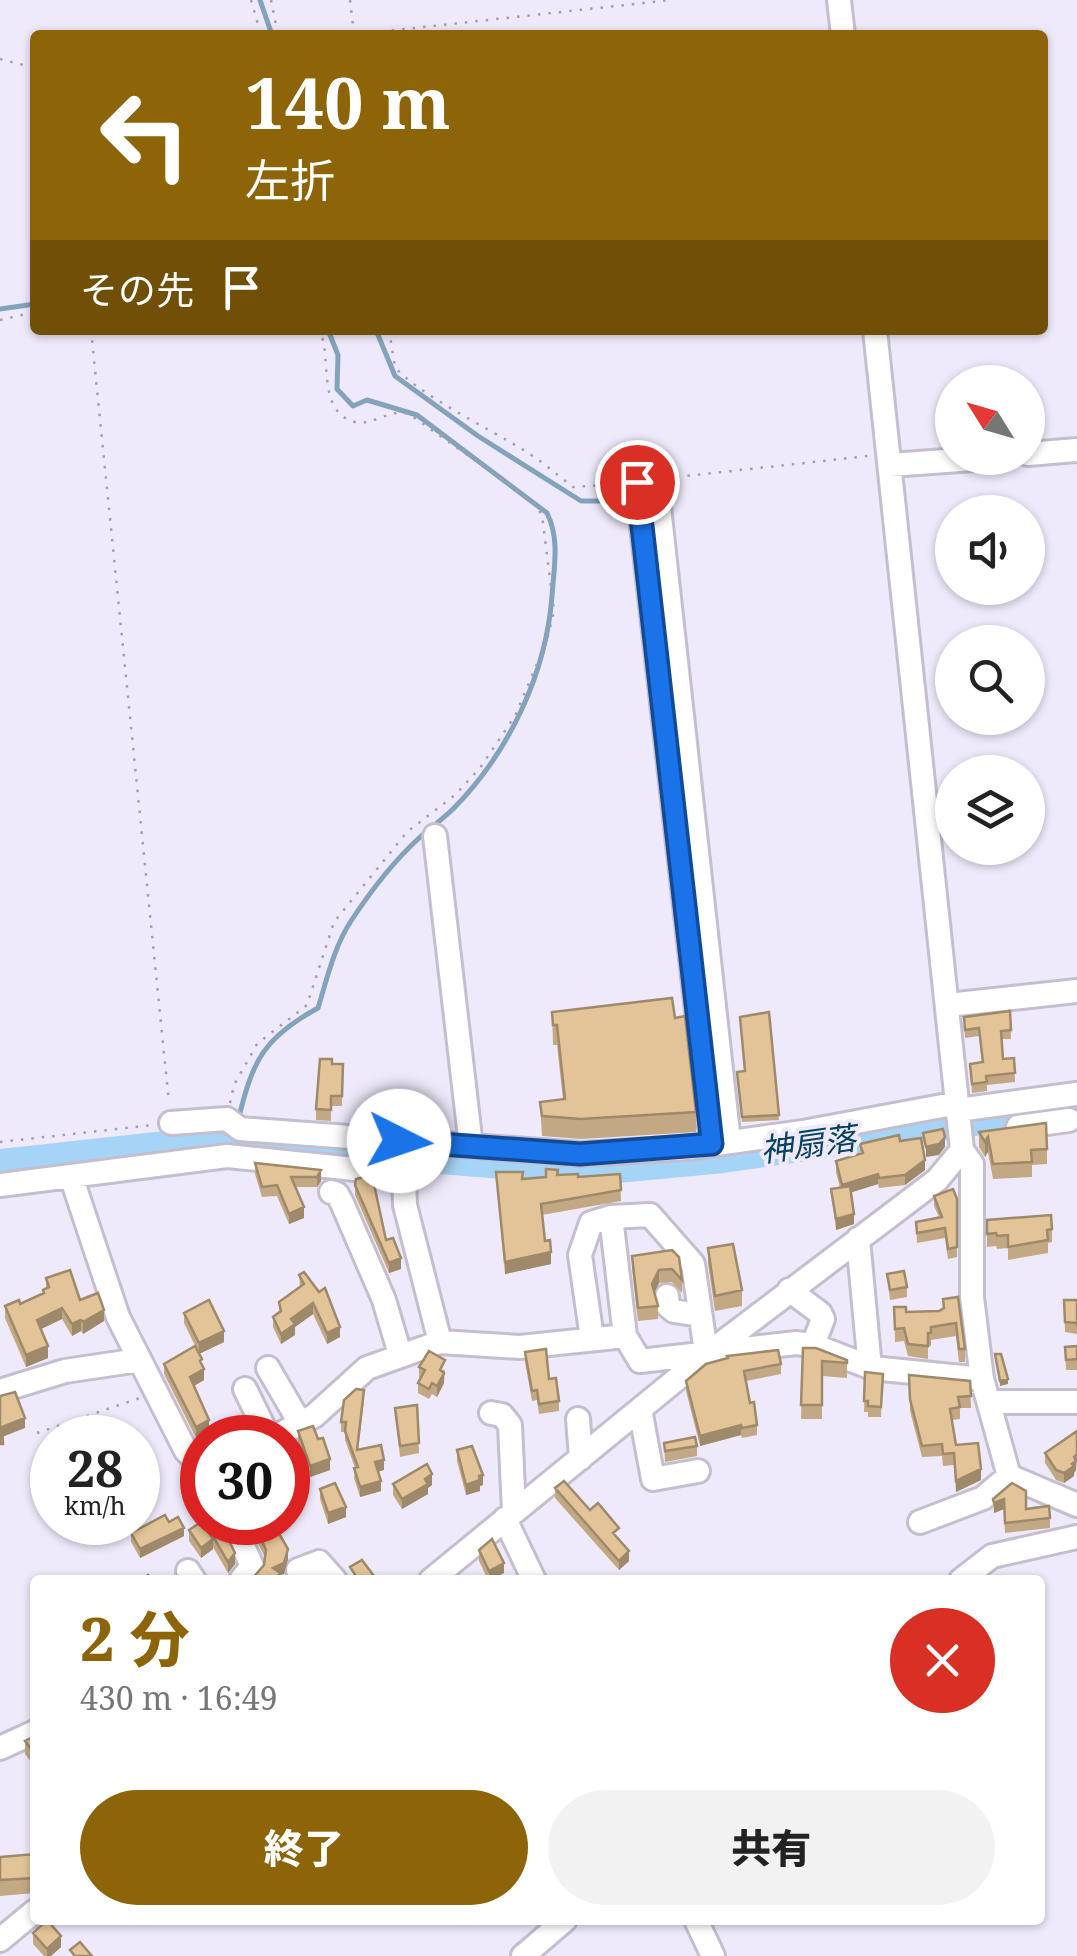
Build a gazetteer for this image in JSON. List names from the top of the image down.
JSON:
{
  "water": ["神扇落"],
  "north": "top left",
  "page": {
    "turn": ["140 m", "左折"],
    "then": "その先",
    "speed": "28 km/h",
    "limit": "30",
    "heading": ["2 分", "430 m · 16:49"],
    "buttons": ["終了", "共有"]
  }
}
